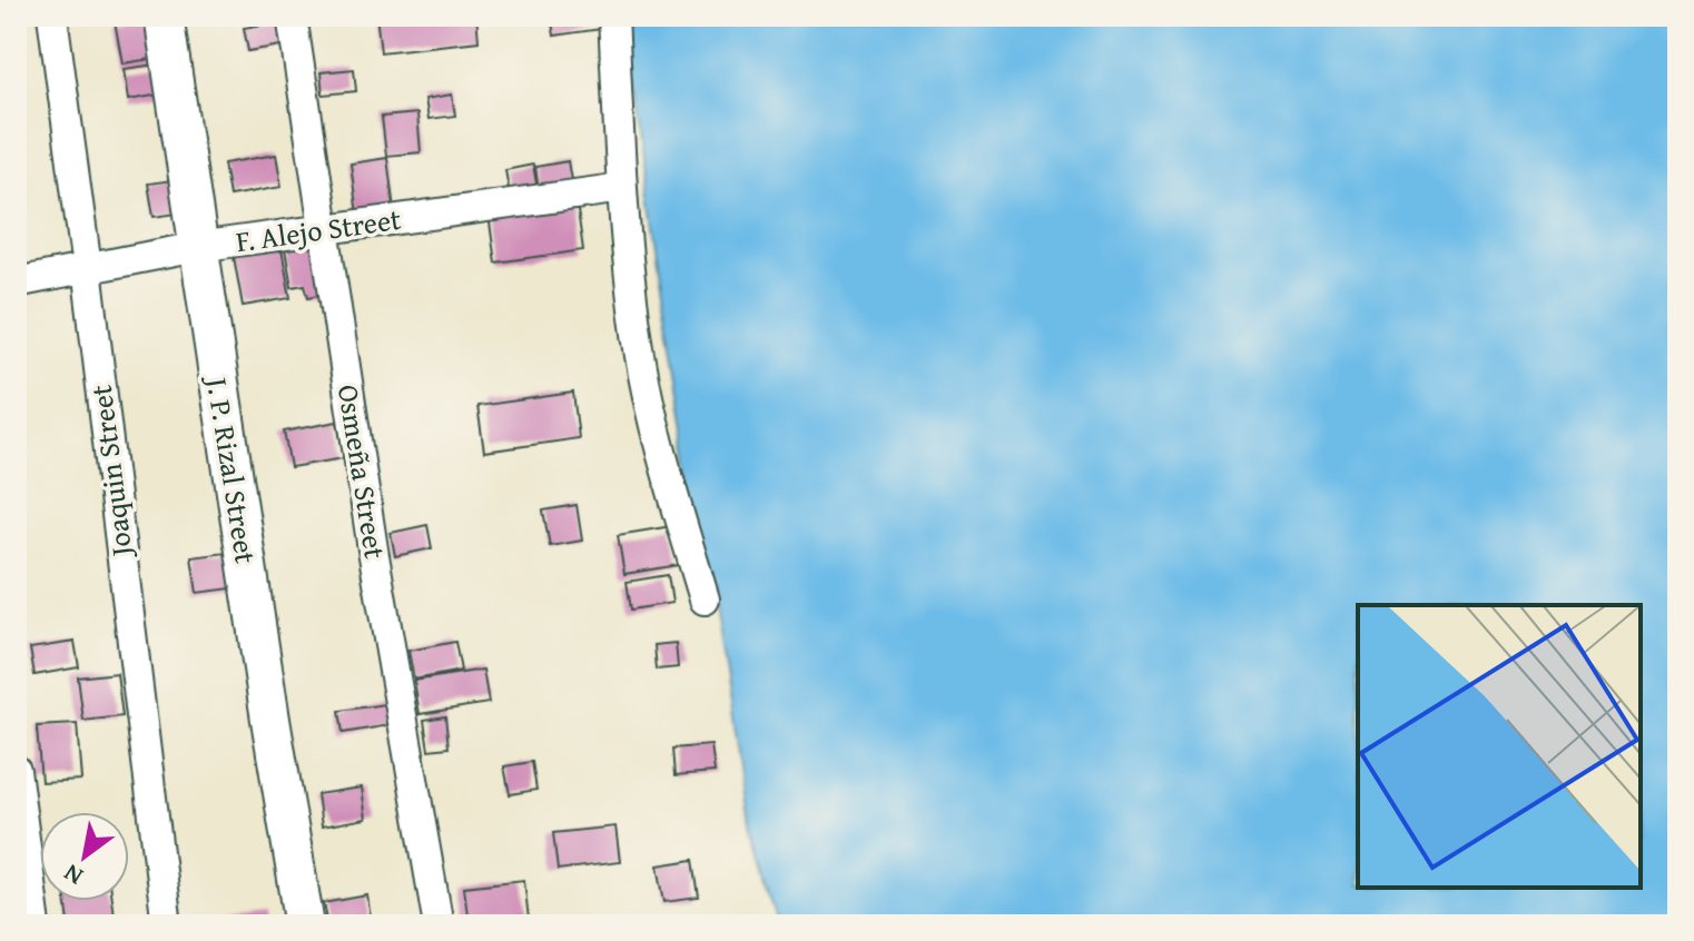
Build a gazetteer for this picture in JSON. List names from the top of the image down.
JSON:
{
  "streets": {
    "main road": ["J. P. Rizal Street"],
    "street": ["F. Alejo Street", "Joaquin Street", "Osmeña Street"]
  },
  "crossings": [
    ["F. Alejo Street", "Joaquin Street"],
    ["F. Alejo Street", "J. P. Rizal Street"],
    ["F. Alejo Street", "Osmeña Street"]
  ],
  "north": "bottom left"
}
